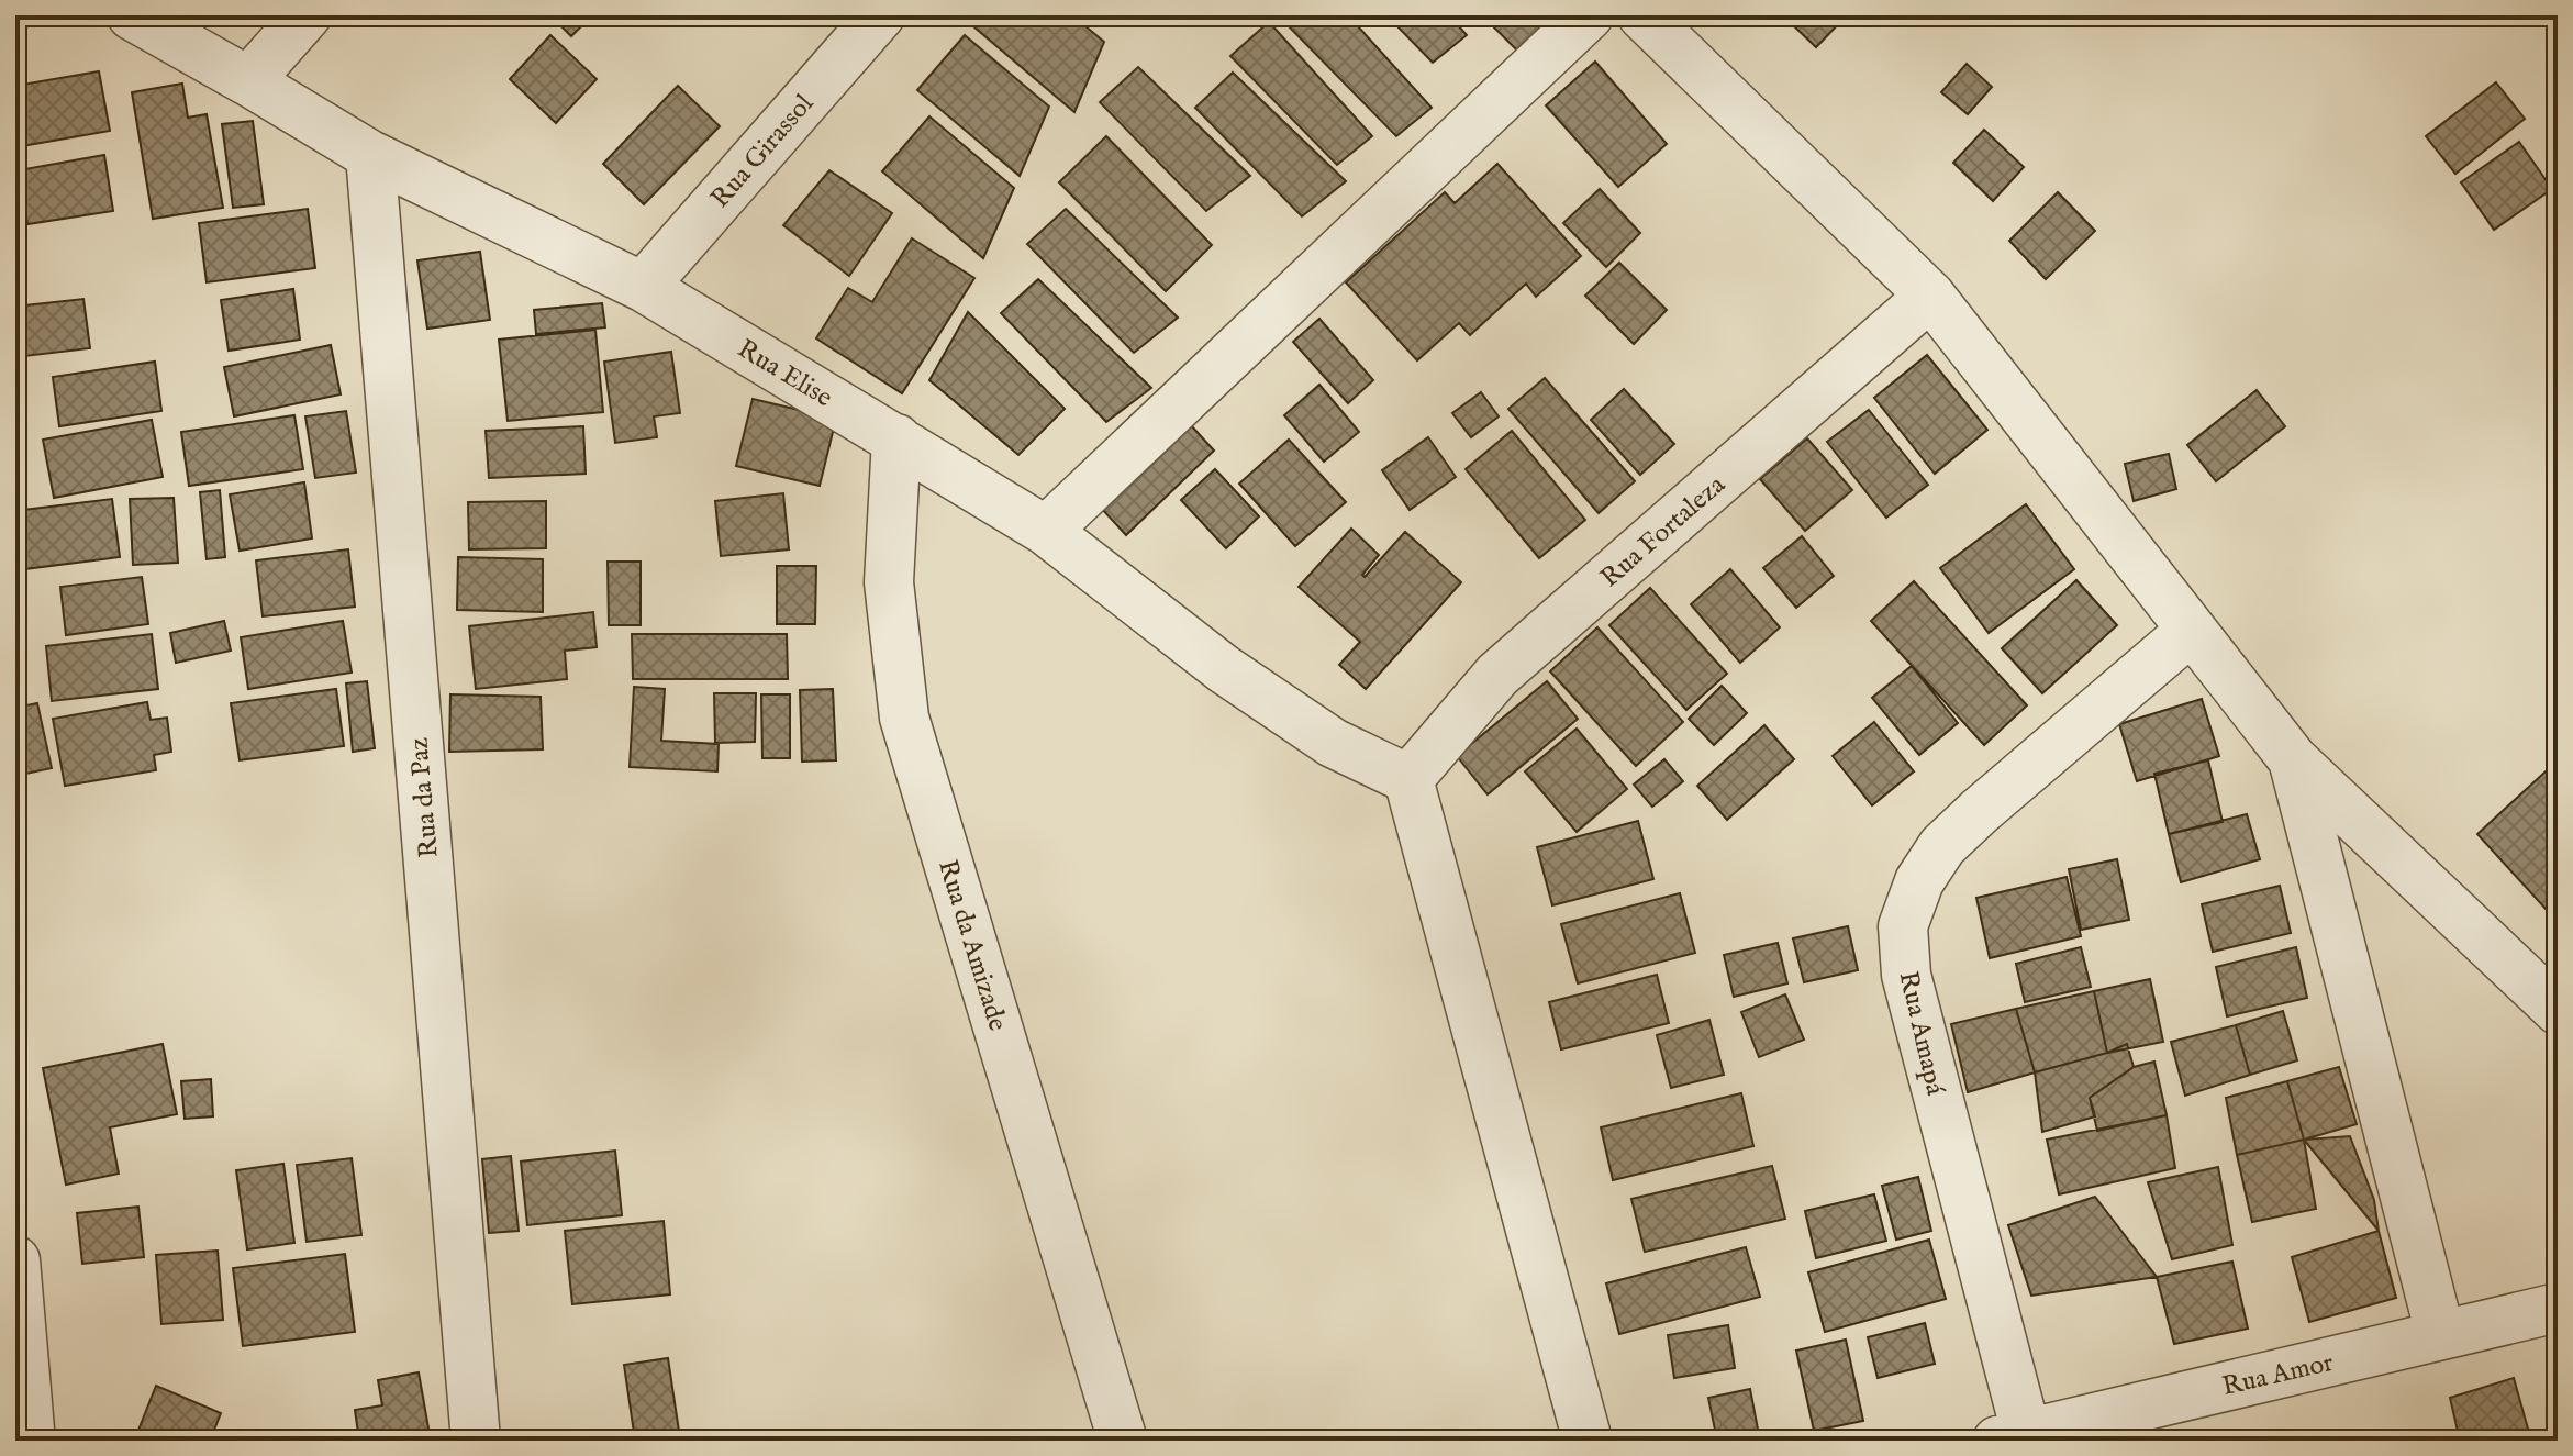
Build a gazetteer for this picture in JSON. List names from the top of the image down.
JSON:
{
  "streets": {
    "street": [
      "Rua Girassol",
      "Rua Elise",
      "Rua Fortaleza",
      "Rua da Paz",
      "Rua da Amizade",
      "Rua Amapá",
      "Rua Amor"
    ]
  },
  "crossings": [
    ["Rua Girassol", "Rua Elise"],
    ["Rua Elise", "Rua Fortaleza"],
    ["Rua Elise", "Rua da Paz"],
    ["Rua Elise", "Rua da Amizade"],
    ["Rua Amapá", "Rua Amor"]
  ]
}
